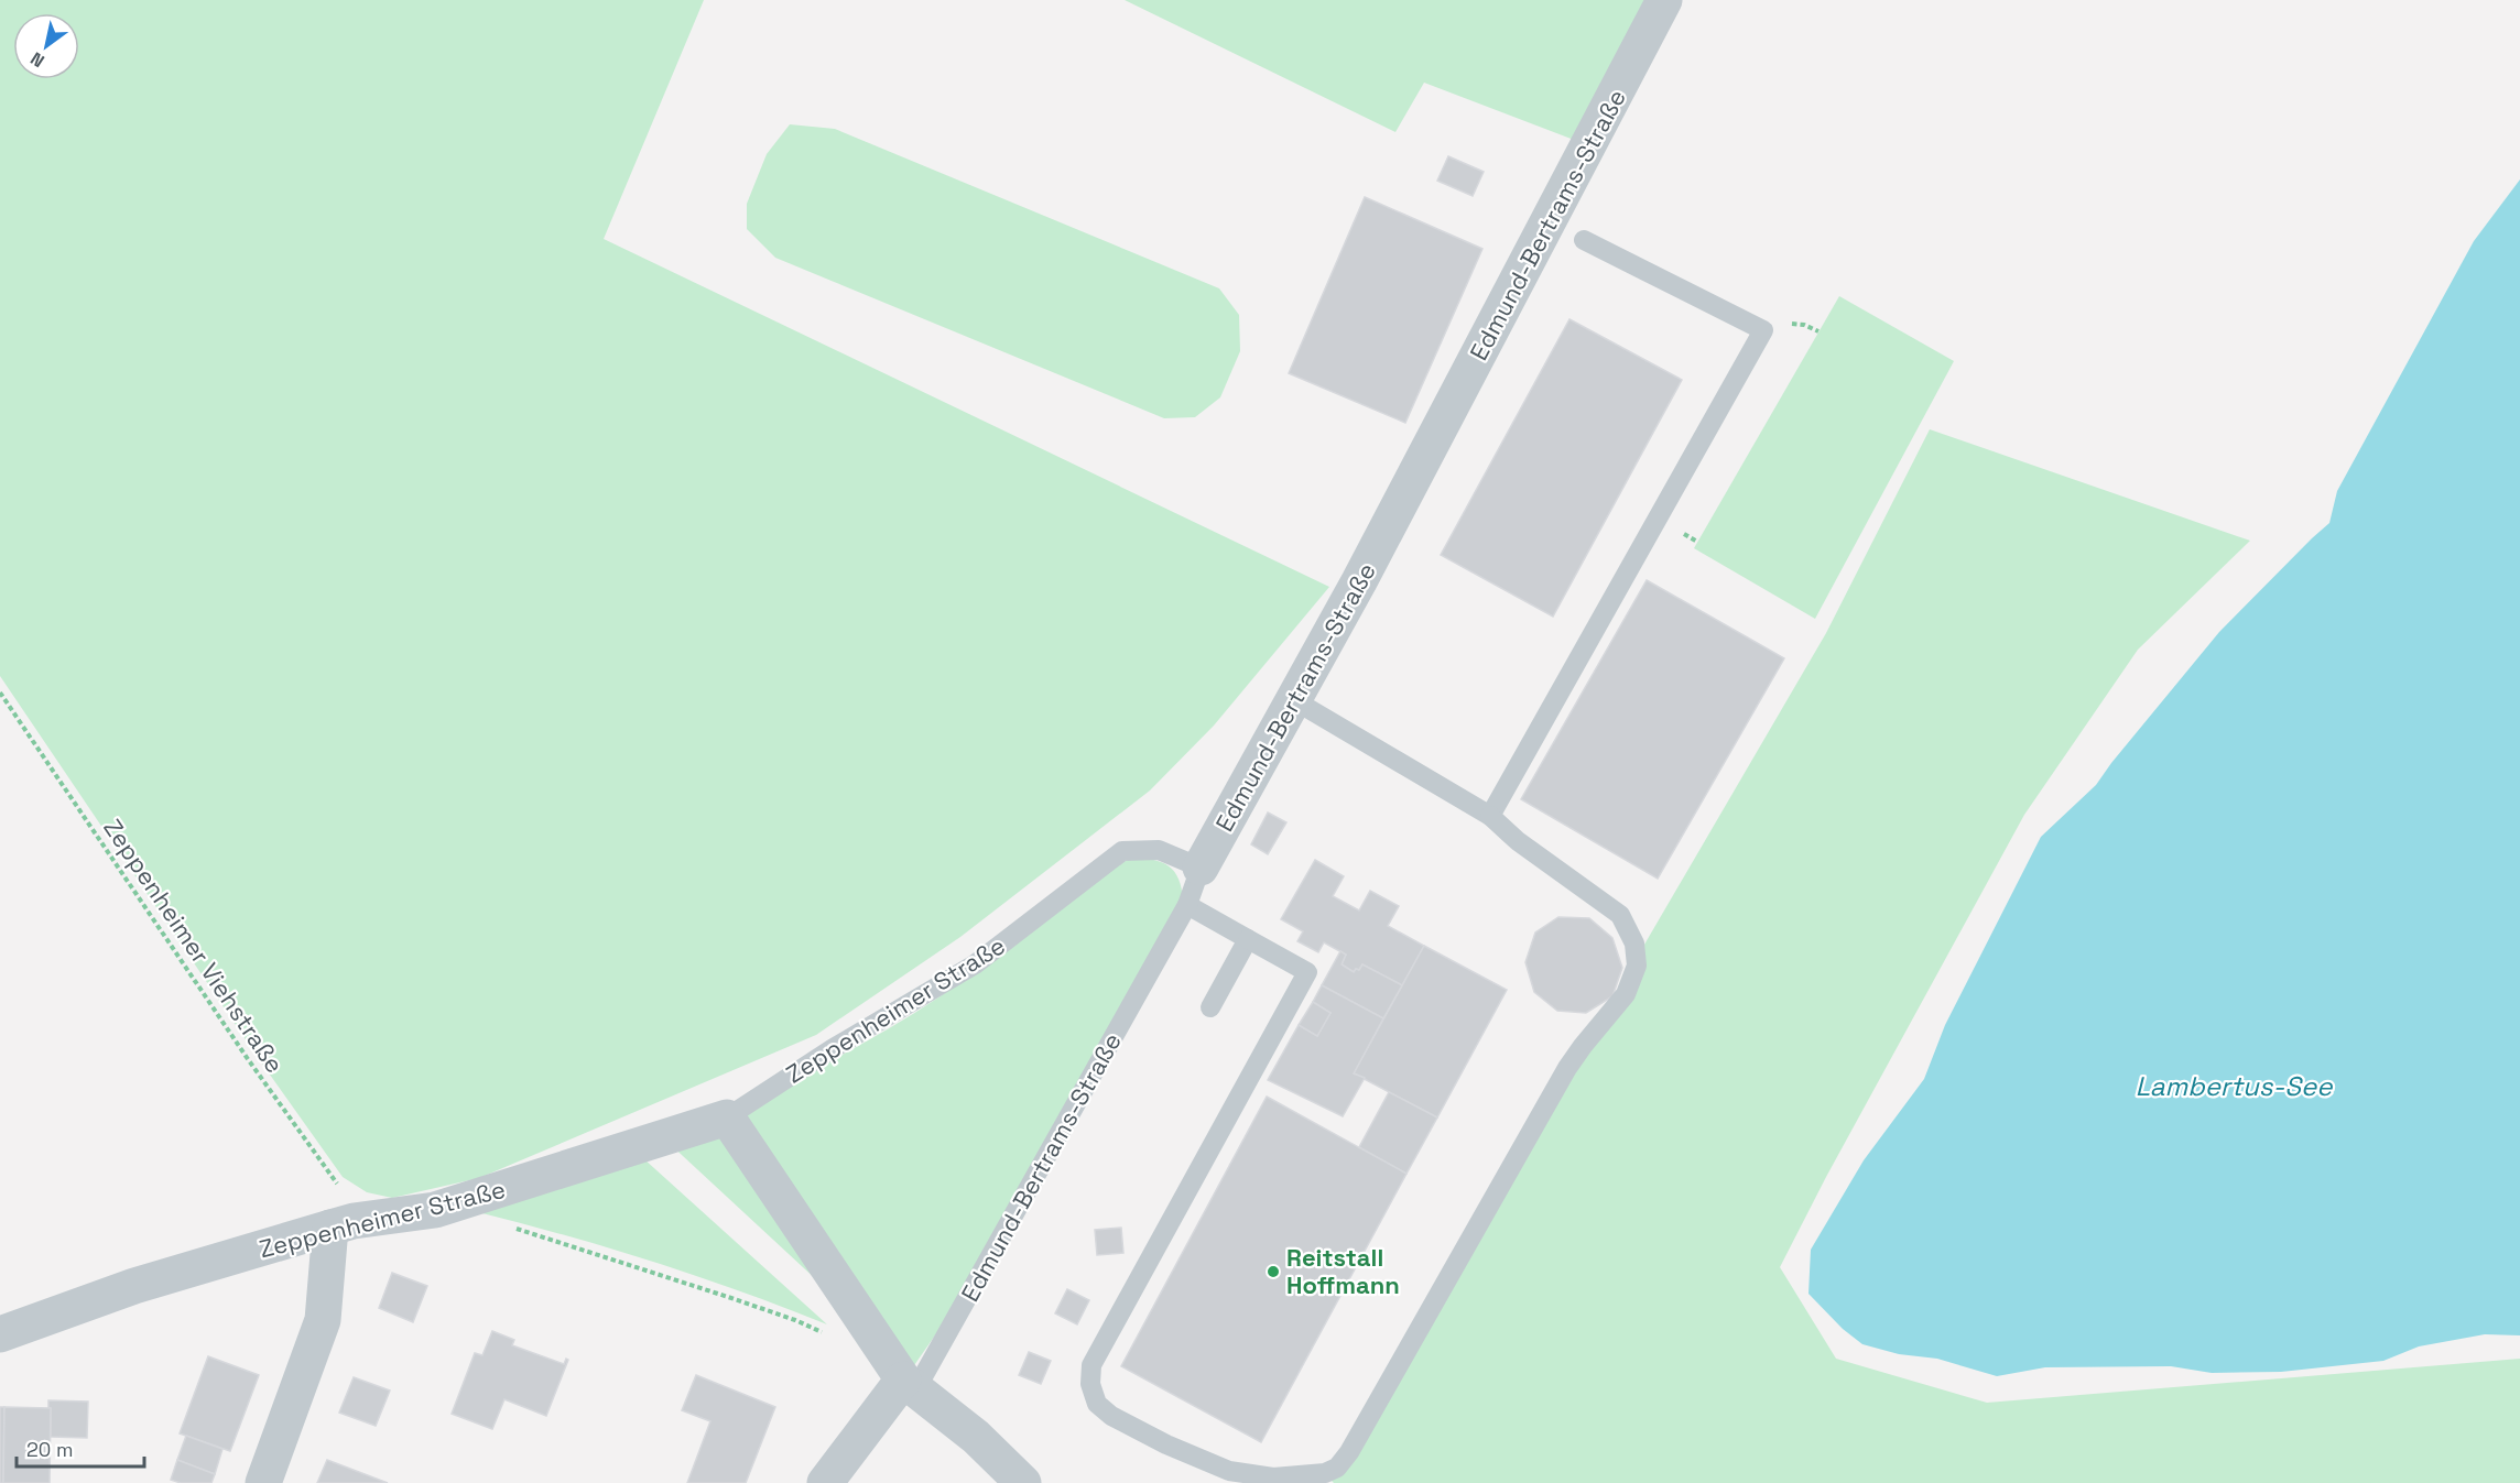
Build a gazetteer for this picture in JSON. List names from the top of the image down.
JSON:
{
  "streets": {
    "street": ["Edmund-Bertrams-Straße", "Zeppenheimer Straße"],
    "path": ["Zeppenheimer Viehstraße"]
  },
  "crossings": [
    ["Edmund-Bertrams-Straße", "Zeppenheimer Straße"],
    ["Zeppenheimer Viehstraße", "Zeppenheimer Straße"]
  ],
  "water": ["Lambertus-See"],
  "places": ["Reitstall Hoffmann"],
  "scale_bar": "20 m",
  "north": "bottom left"
}
